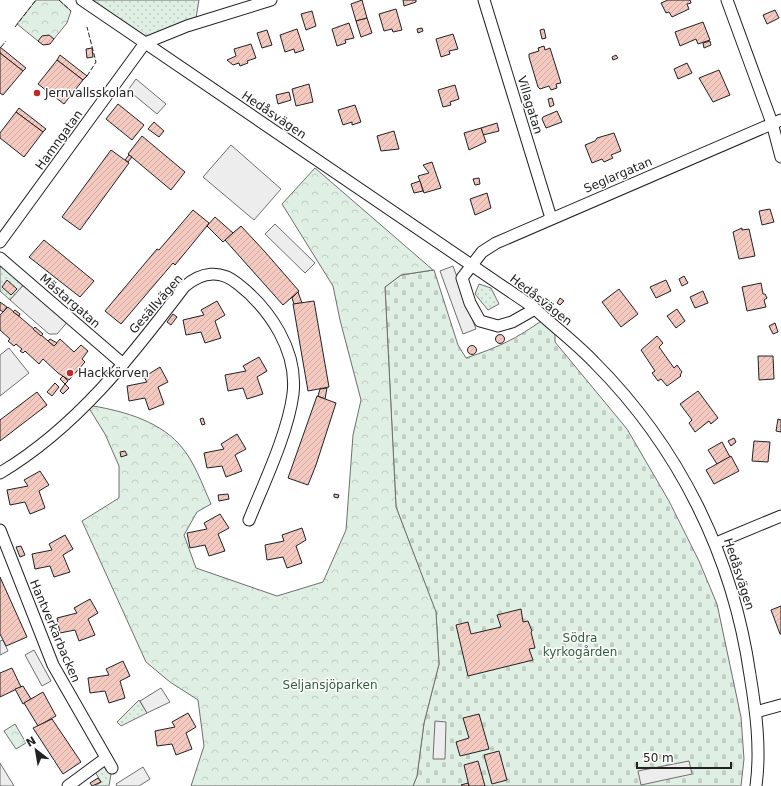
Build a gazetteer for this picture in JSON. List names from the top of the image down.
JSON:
{
  "streets": {
    "street": [
      "Villagatan",
      "Hedåsvägen",
      "Hamngatan",
      "Seglargatan",
      "Mästargatan",
      "Gesällvägen",
      "Hantverkarbacken"
    ]
  },
  "crossings": [
    ["Villagatan", "Seglargatan"],
    ["Hedåsvägen", "Hamngatan"],
    ["Hedåsvägen", "Seglargatan"],
    ["Mästargatan", "Gesällvägen"]
  ],
  "parks": ["Södra kyrkogården", "Seljansjöparken"],
  "places": ["Jernvallsskolan", "Hackkörven"],
  "scale_bar": "50 m",
  "north": "top left"
}
